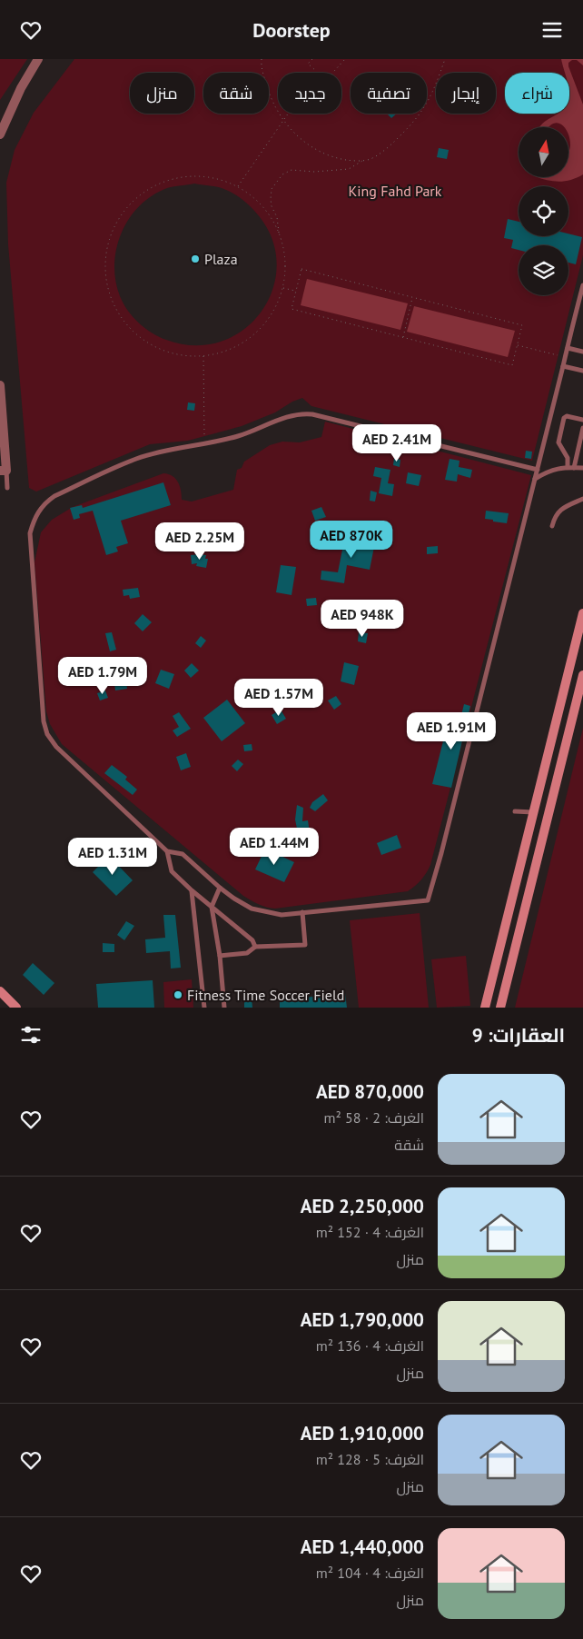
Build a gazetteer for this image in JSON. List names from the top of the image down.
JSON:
{
  "parks": ["King Fahd Park"],
  "places": ["Plaza", "Fitness Time Soccer Field"],
  "north": "top",
  "page": {
    "header": "Doorstep",
    "chip": [
      "شراء",
      "إيجار",
      "تصفية",
      "جديد",
      "شقة",
      "منزل"
    ],
    "price": [
      "AED 2.41M",
      "AED 870K",
      "AED 2.25M",
      "AED 948K",
      "AED 1.79M",
      "AED 1.57M",
      "AED 1.91M",
      "AED 1.44M",
      "AED 1.31M"
    ],
    "heading": "العقارات: 9",
    "list": [
      {
        "name": "AED 870,000",
        "note": "الغرف: 2 · 58 m² · شقة"
      },
      {
        "name": "AED 2,250,000",
        "note": "الغرف: 4 · 152 m² · منزل"
      },
      {
        "name": "AED 1,790,000",
        "note": "الغرف: 4 · 136 m² · منزل"
      },
      {
        "name": "AED 1,910,000",
        "note": "الغرف: 5 · 128 m² · منزل"
      },
      {
        "name": "AED 1,440,000",
        "note": "الغرف: 4 · 104 m² · منزل"
      }
    ]
  }
}
